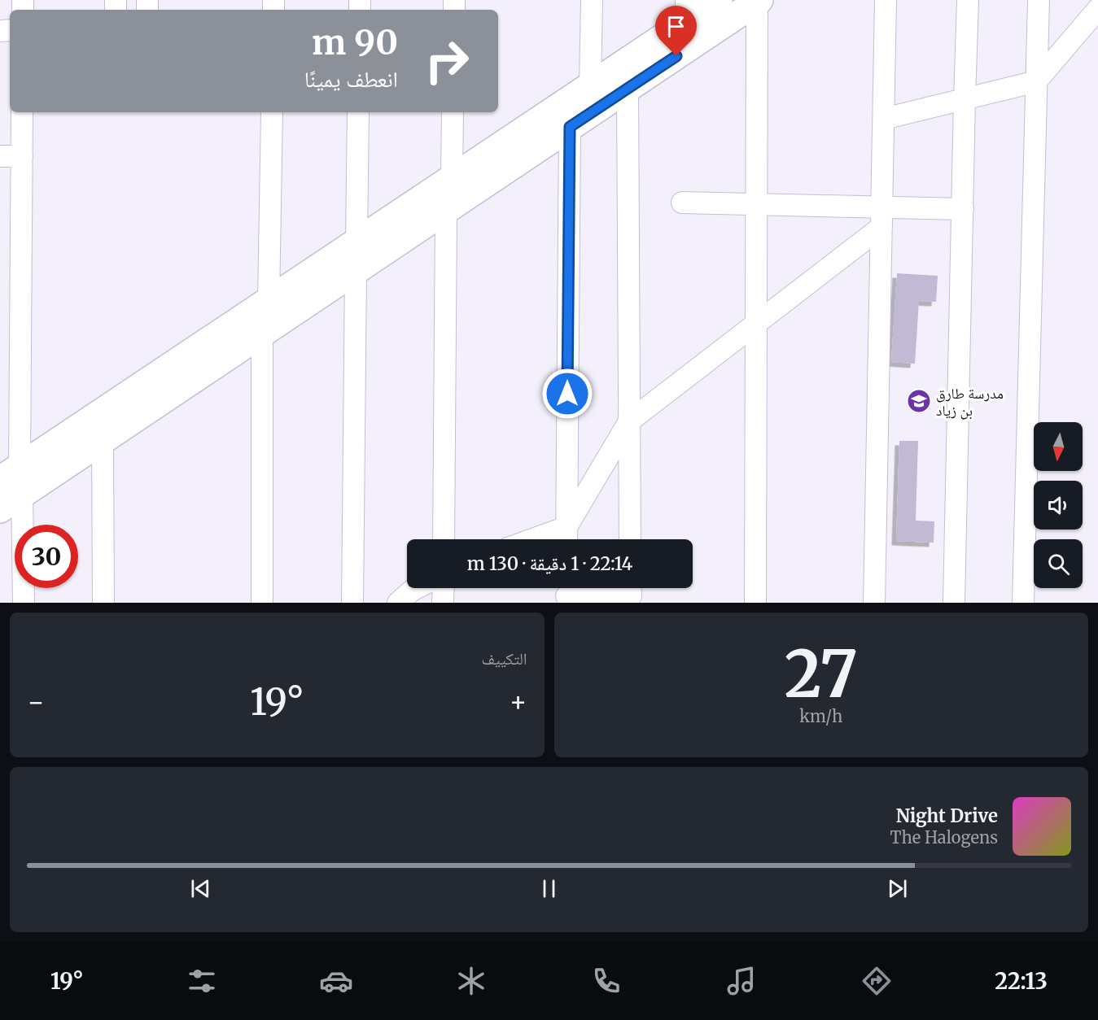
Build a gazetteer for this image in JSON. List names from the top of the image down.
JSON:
{
  "places": {
    "school or university": ["مدرسة طارق بن زياد"]
  },
  "north": "bottom",
  "page": {
    "turn": ["90 m", "انعطف يمينًا"],
    "limit": "30",
    "trip": "22:14 · 1 دقيقة · 130 m",
    "tile": [
      ["27", "km/h"],
      "التكييف"
    ],
    "heat": ["−", "19°", "+"],
    "song": ["Night Drive", "The Halogens"],
    "tabs": ["22:13", "19°"]
  }
}
